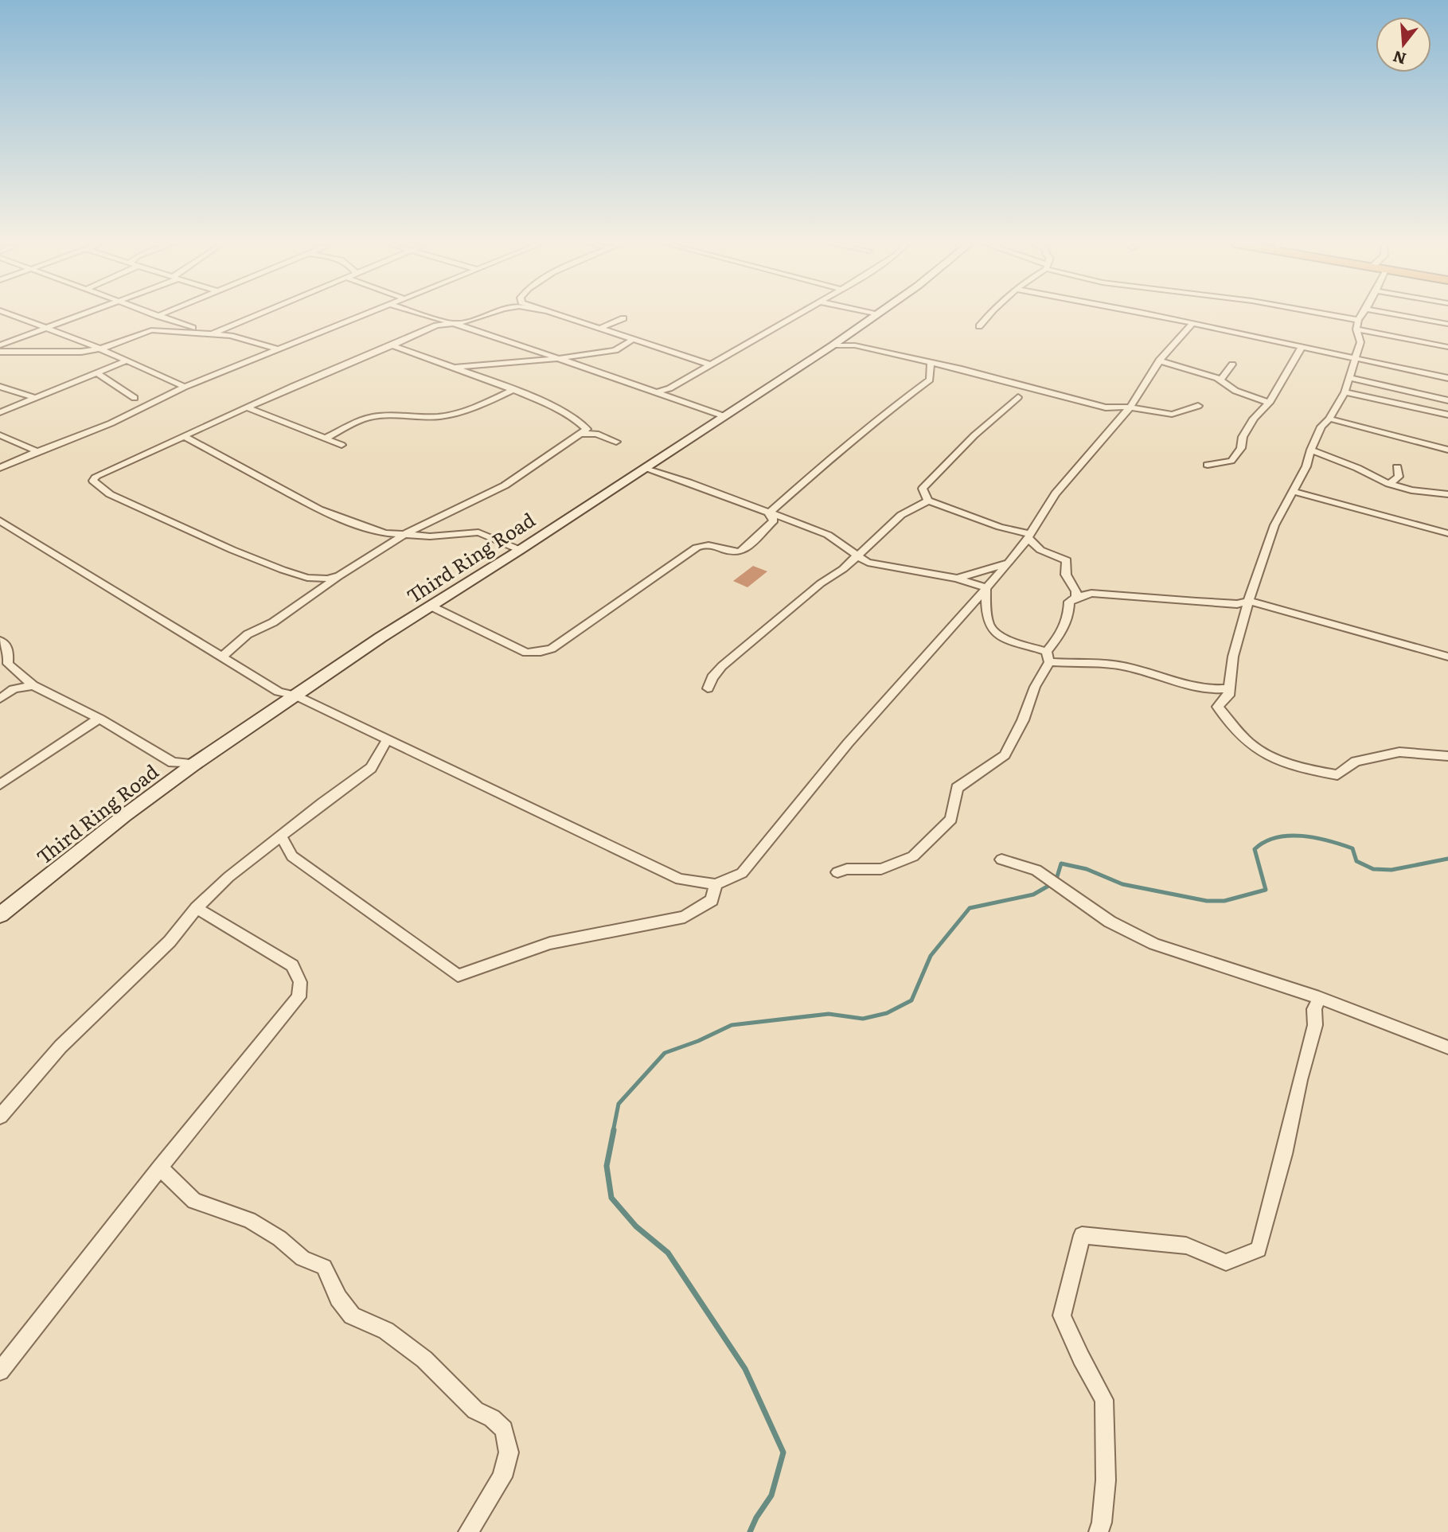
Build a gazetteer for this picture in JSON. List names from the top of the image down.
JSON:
{
  "streets": {
    "street": ["Third Ring Road"]
  },
  "north": "bottom"
}
